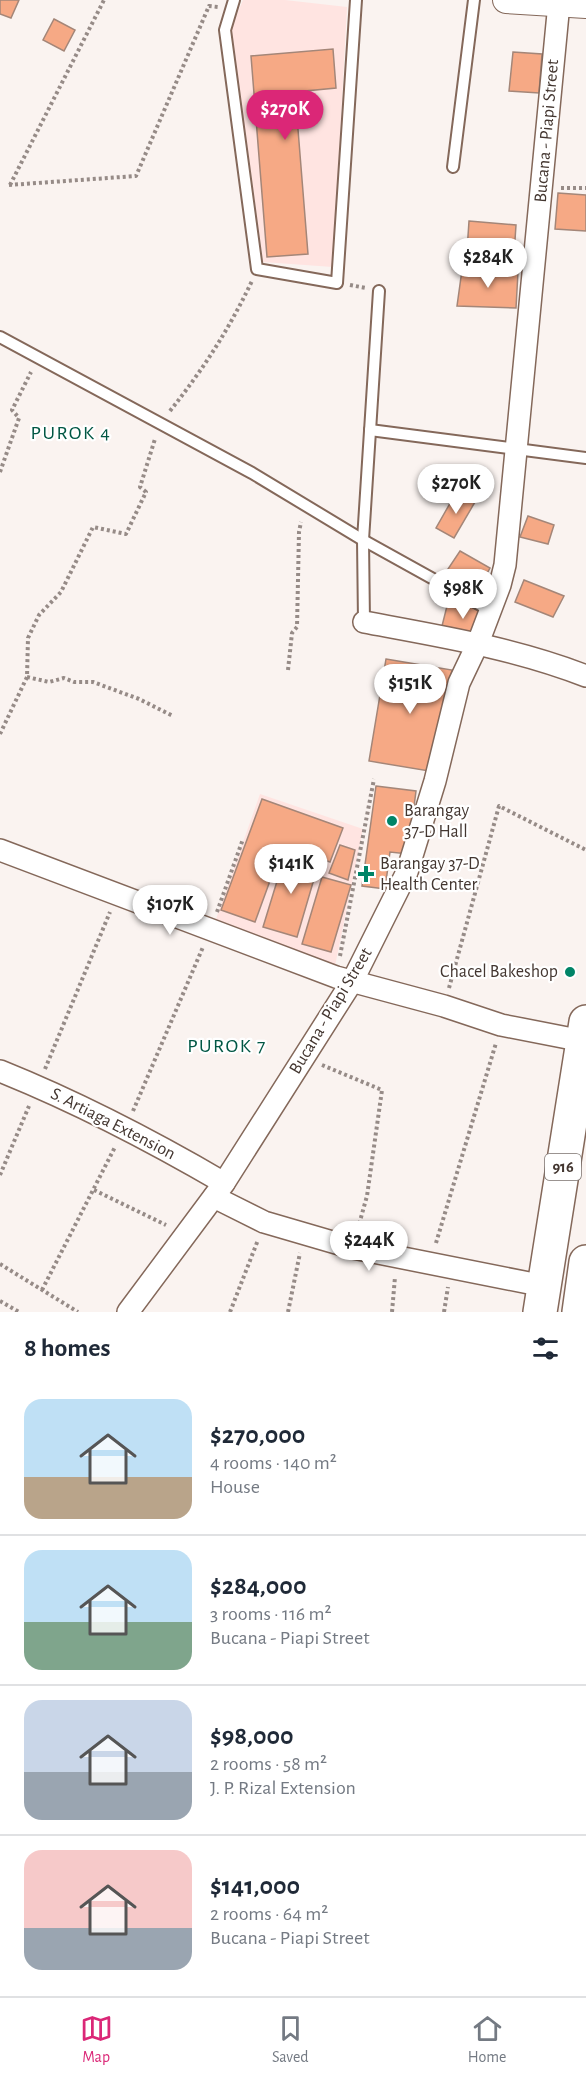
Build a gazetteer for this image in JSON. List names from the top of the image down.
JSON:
{
  "streets": {
    "main road": ["916"],
    "street": ["Bucana - Piapi Street", "S. Artiaga Extension"]
  },
  "crossings": [
    ["Bucana - Piapi Street", "S. Artiaga Extension"],
    ["S. Artiaga Extension", "916"]
  ],
  "districts": ["PUROK 4", "PUROK 7"],
  "places": {
    "other": ["Barangay 37-D Hall", "Chacel Bakeshop"],
    "health": ["Barangay 37-D Health Center"]
  },
  "page": {
    "price": [
      "$270K",
      "$284K",
      "$270K",
      "$98K",
      "$151K",
      "$141K",
      "$107K",
      "$244K"
    ],
    "heading": "8 homes",
    "list": [
      {
        "name": "$270,000",
        "note": "4 rooms · 140 m² · House"
      },
      {
        "name": "$284,000",
        "note": "3 rooms · 116 m² · Bucana - Piapi Street"
      },
      {
        "name": "$98,000",
        "note": "2 rooms · 58 m² · J. P. Rizal Extension"
      },
      {
        "name": "$141,000",
        "note": "2 rooms · 64 m² · Bucana - Piapi Street"
      }
    ],
    "tabs": ["Map", "Saved", "Home"]
  }
}
